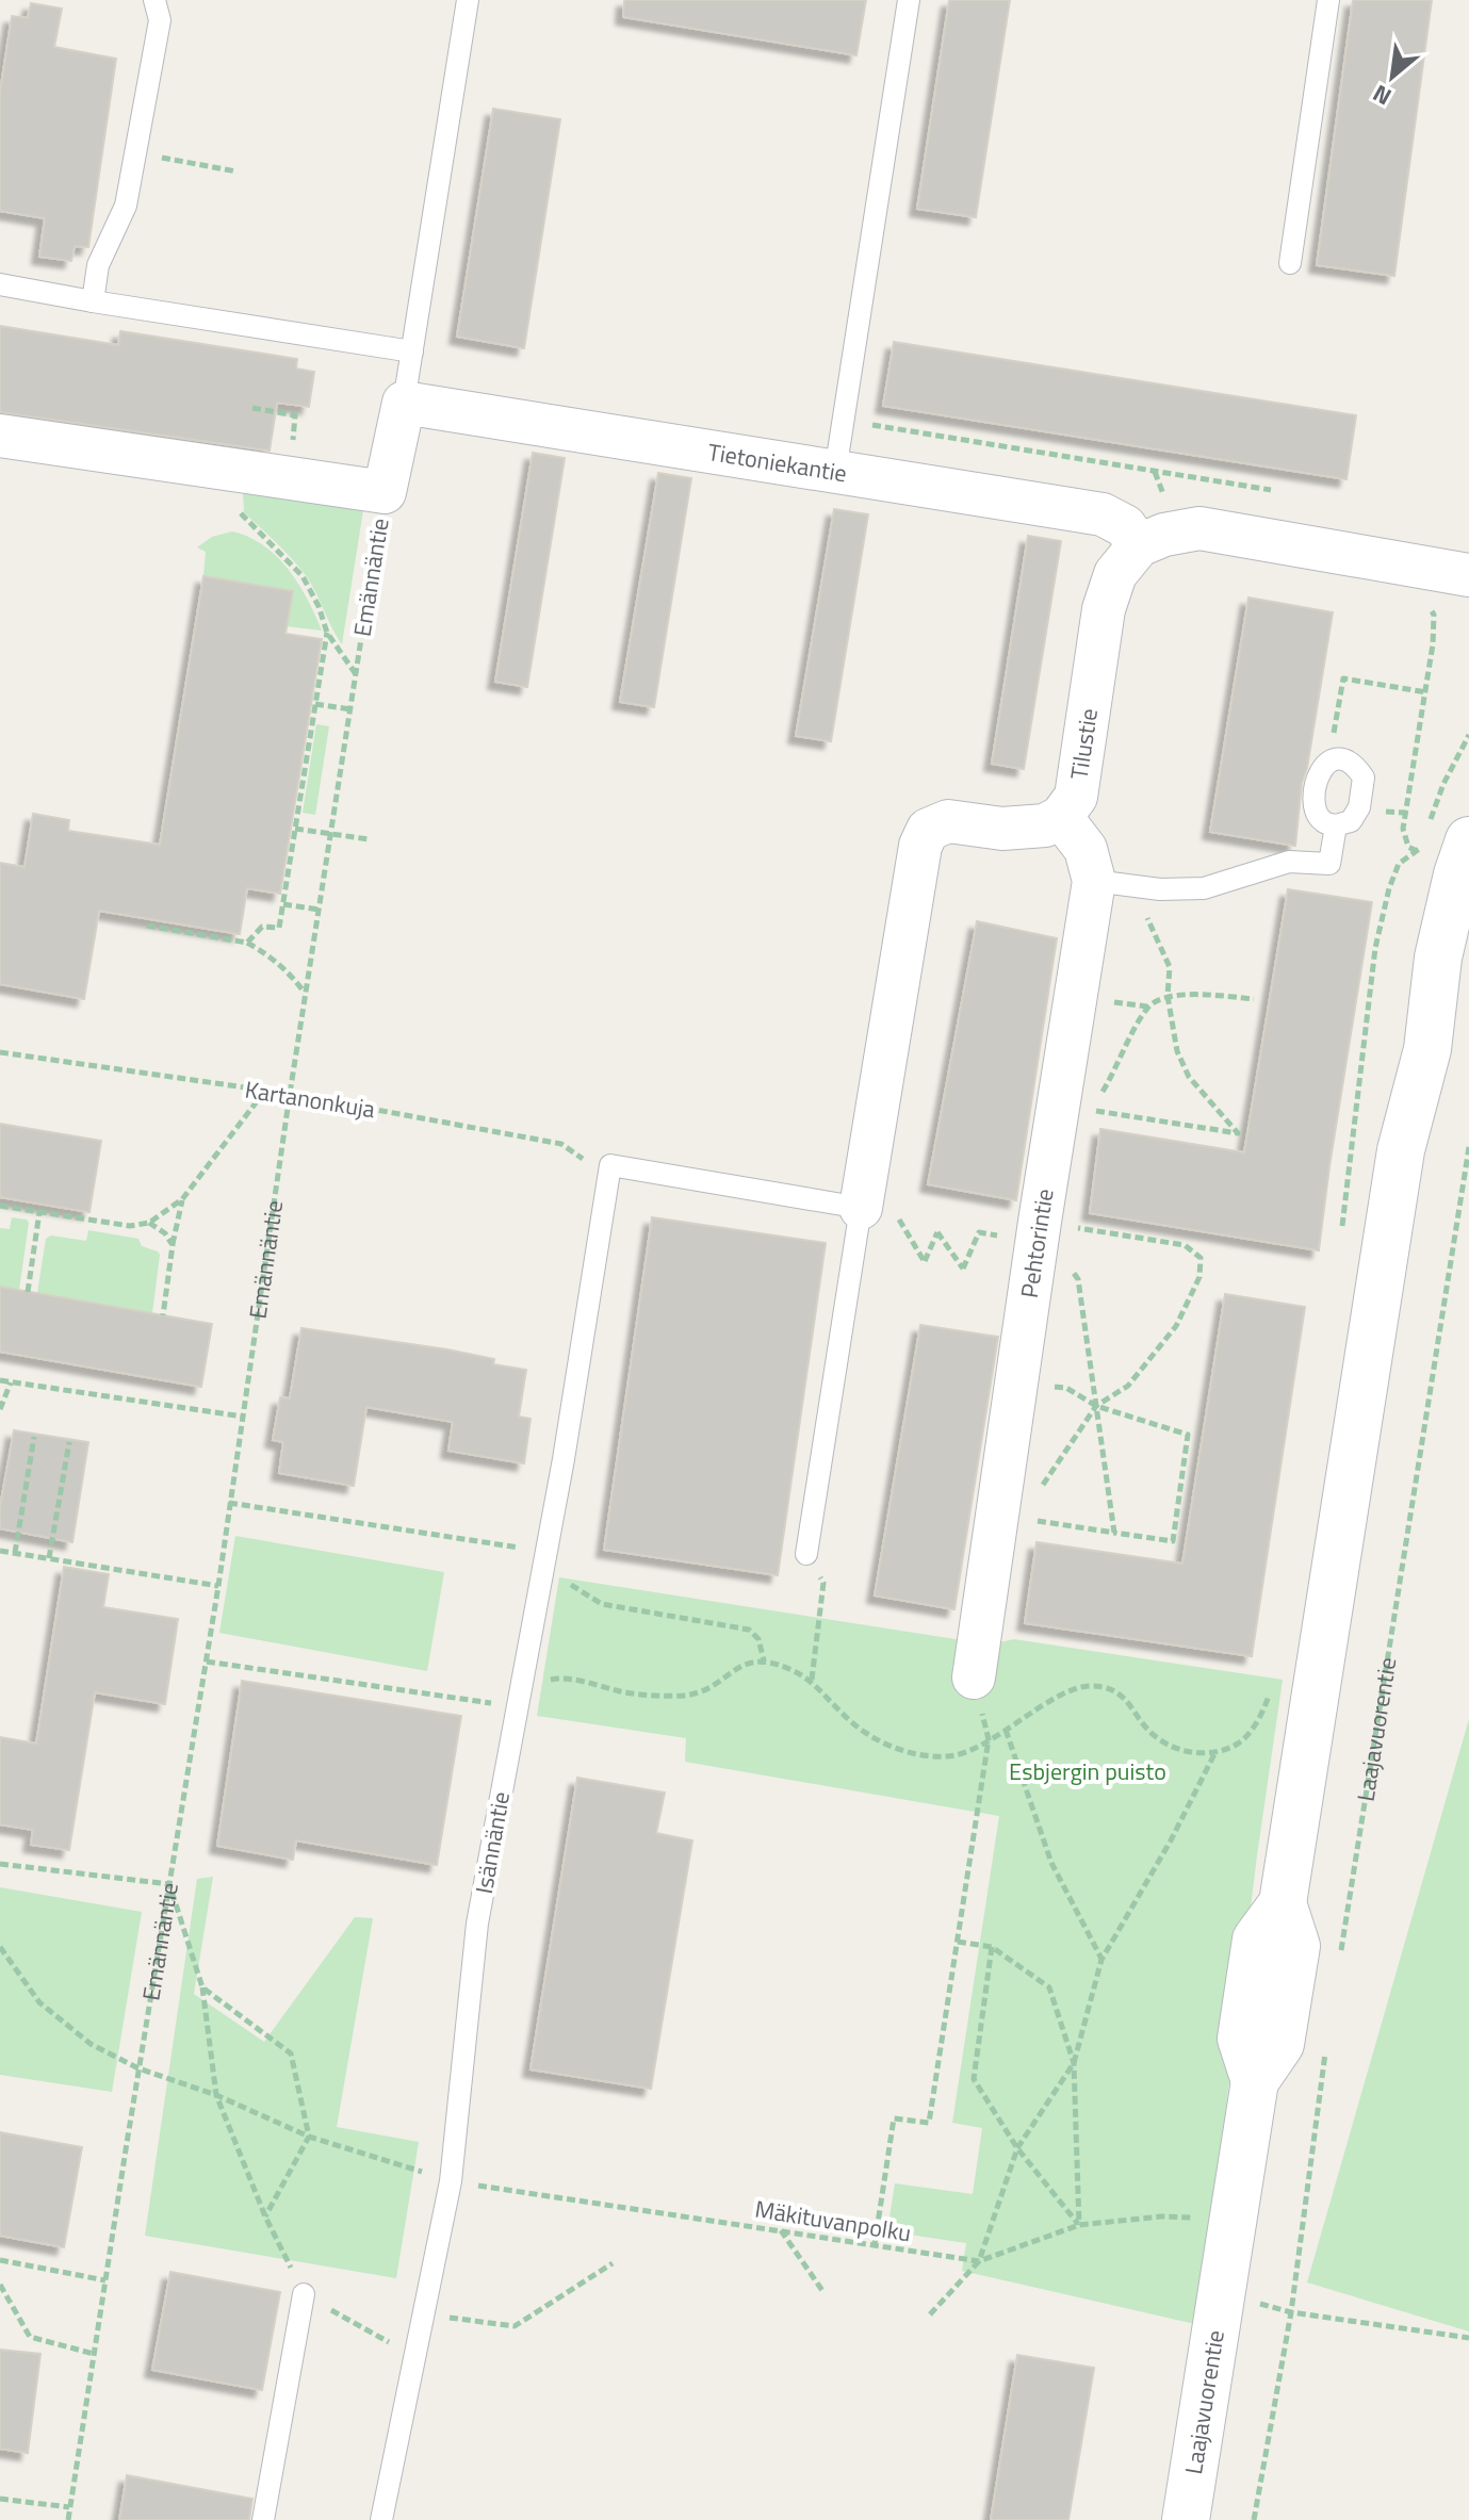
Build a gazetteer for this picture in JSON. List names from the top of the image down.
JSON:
{
  "streets": {
    "main road": ["Laajavuorentie"],
    "street": [
      "Tietoniekantie",
      "Emännäntie",
      "Tilustie",
      "Pehtorintie"
    ],
    "lane": ["Isännäntie"],
    "path": ["Kartanonkuja", "Mäkituvanpolku"]
  },
  "crossings": [
    ["Tietoniekantie", "Emännäntie"],
    ["Tietoniekantie", "Tilustie"],
    ["Emännäntie", "Kartanonkuja"],
    ["Emännäntie", "Mäkituvanpolku"],
    ["Tilustie", "Pehtorintie"],
    ["Kartanonkuja", "Isännäntie"],
    ["Isännäntie", "Mäkituvanpolku"]
  ],
  "parks": ["Esbjergin puisto"],
  "north": "bottom left"
}
